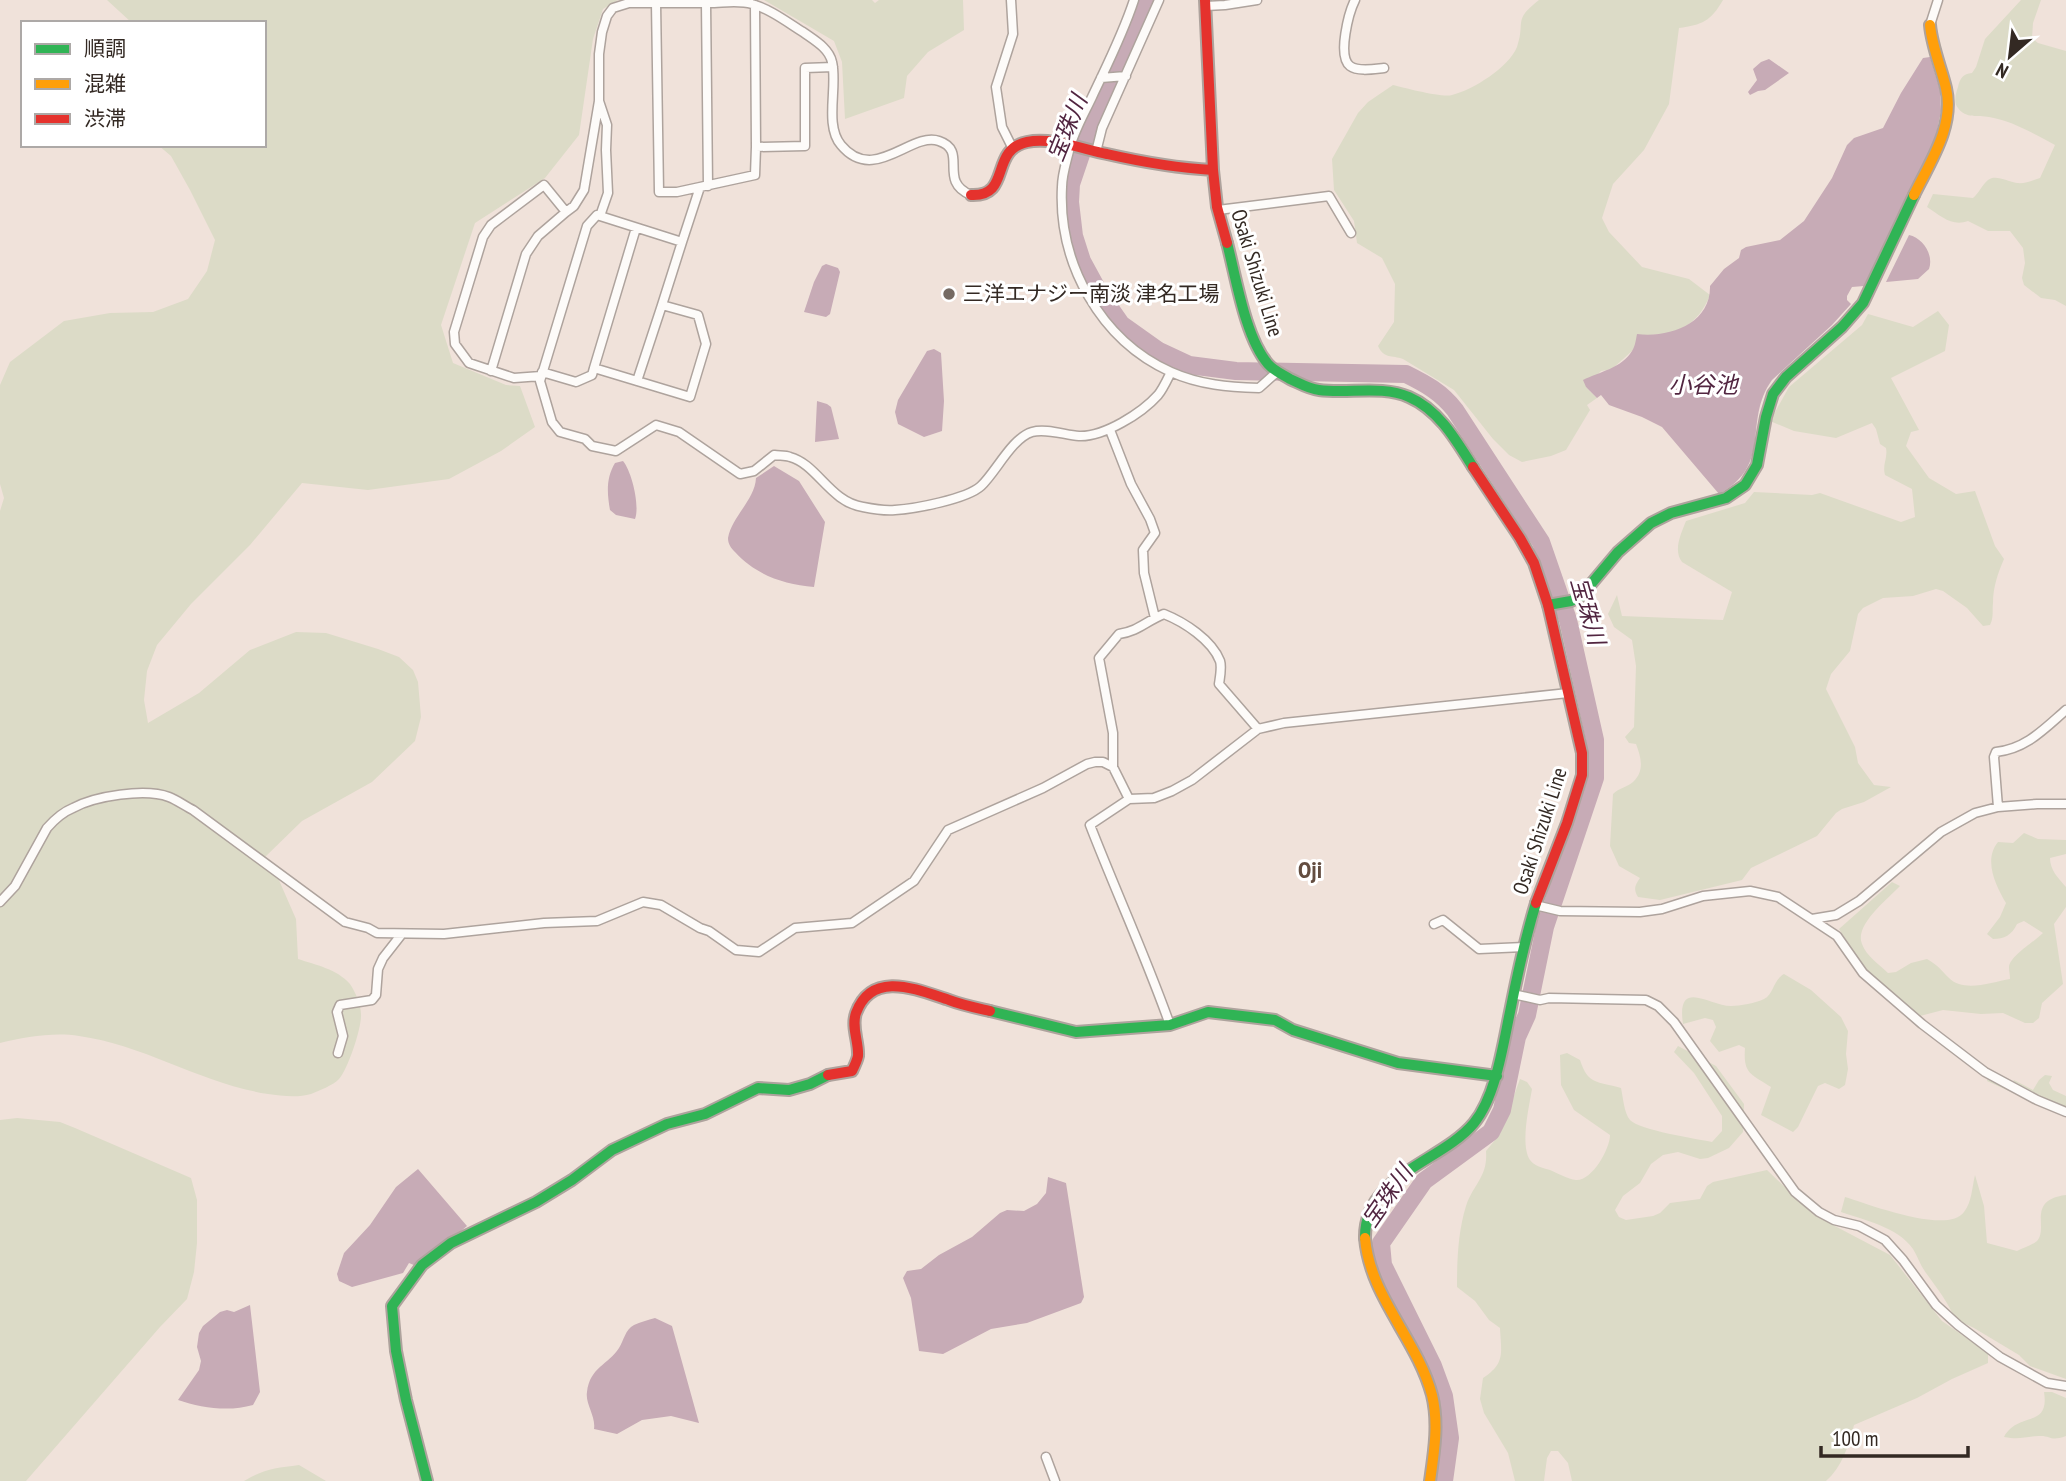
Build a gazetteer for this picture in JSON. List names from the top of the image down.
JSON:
{
  "streets": {
    "street": ["Osaki Shizuki Line"]
  },
  "districts": ["Oji"],
  "water": ["宝珠川", "小谷池"],
  "places": ["三洋エナジー南淡 津名工場"],
  "legend": ["順調", "混雑", "渋滞"],
  "scale_bar": "100 m",
  "north": "bottom left"
}
